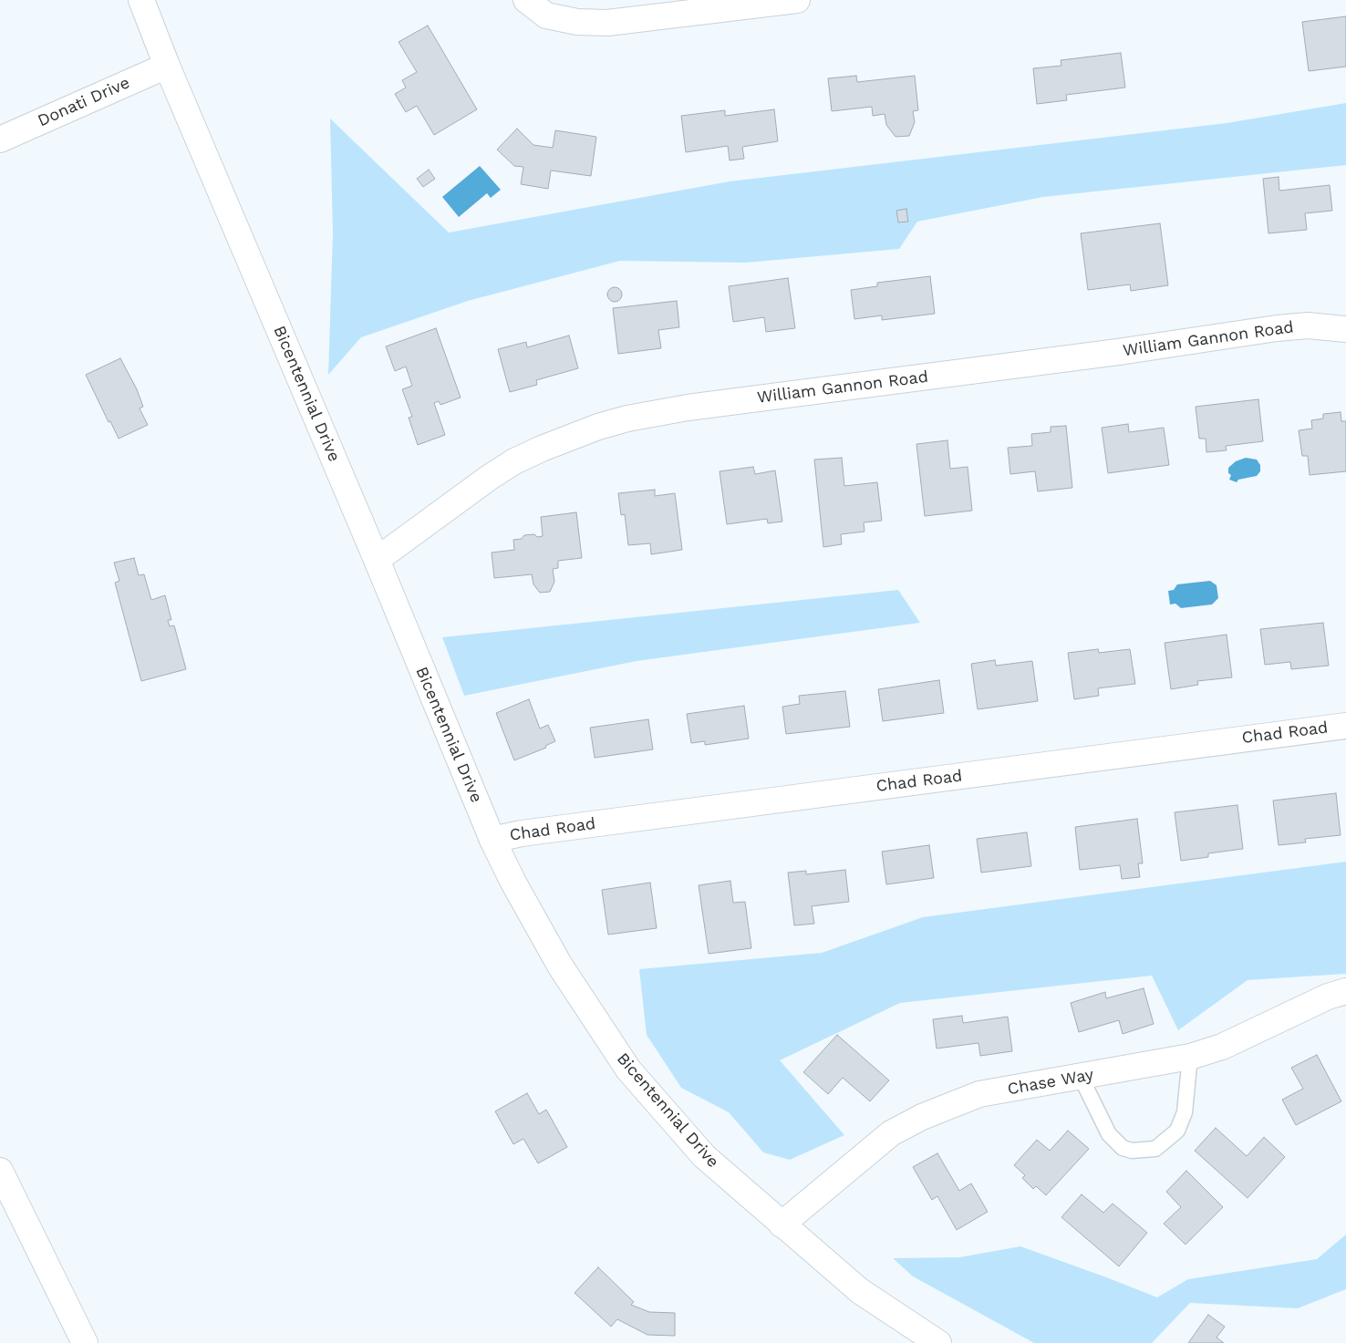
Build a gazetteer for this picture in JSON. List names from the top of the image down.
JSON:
{
  "streets": {
    "main road": [
      "Donati Drive",
      "William Gannon Road",
      "Bicentennial Drive",
      "Chad Road",
      "Chase Way"
    ]
  },
  "crossings": [
    ["Donati Drive", "Bicentennial Drive"],
    ["William Gannon Road", "Bicentennial Drive"],
    ["Bicentennial Drive", "Chad Road"],
    ["Bicentennial Drive", "Chase Way"]
  ]
}
